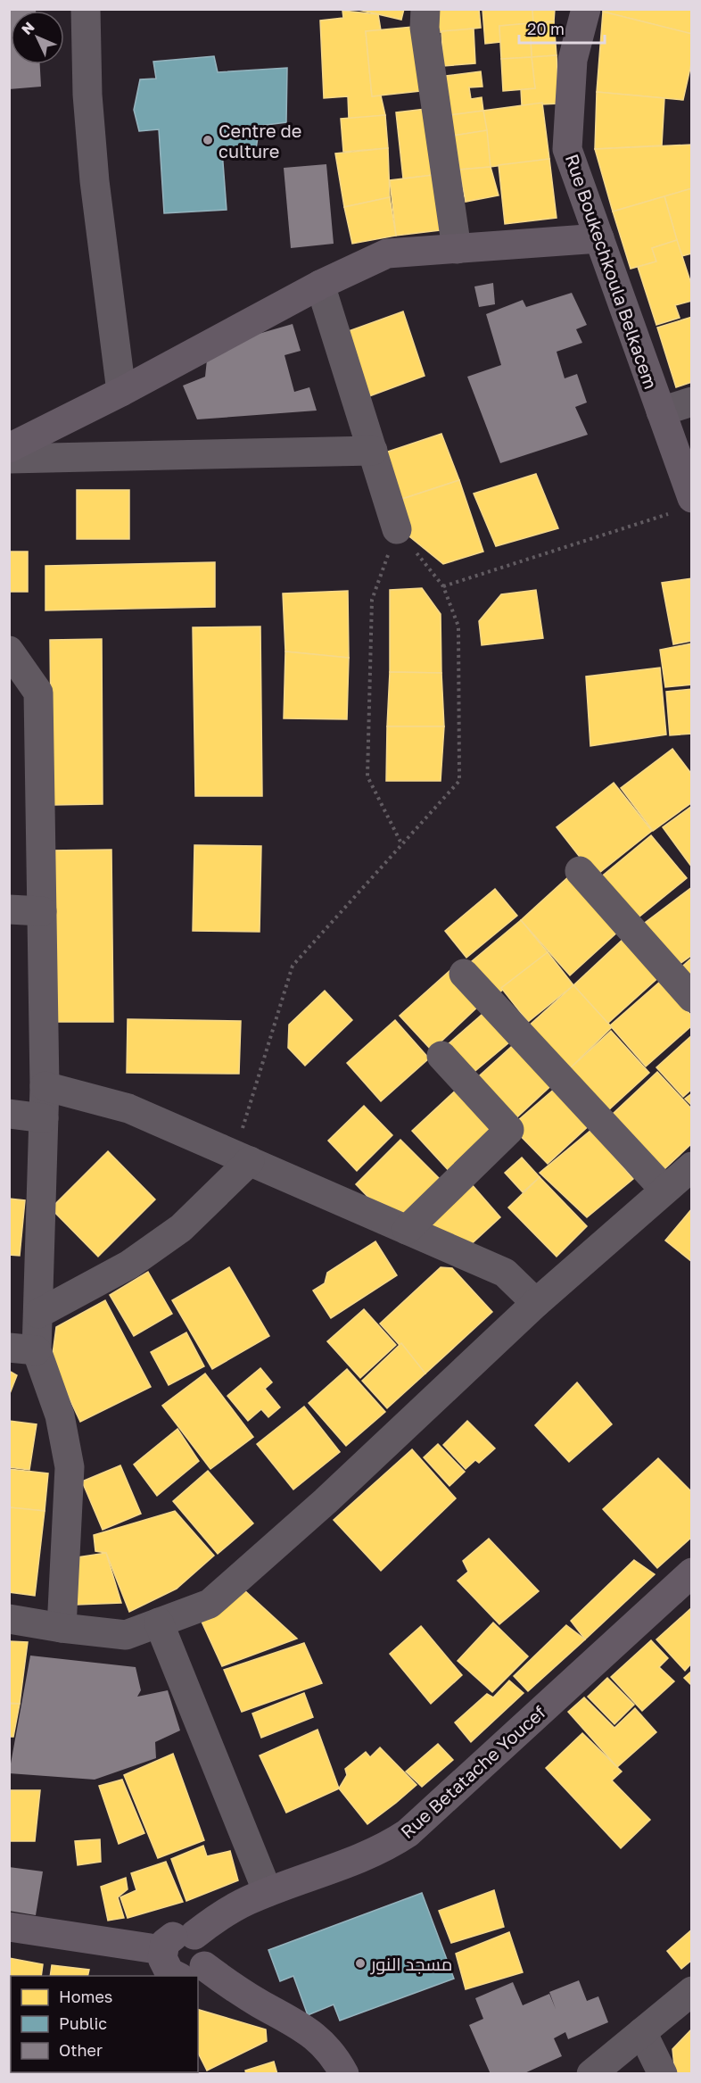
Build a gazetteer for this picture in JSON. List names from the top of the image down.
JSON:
{
  "streets": {
    "street": ["Rue Boukechkoula Belkacem", "Rue Betatache Youcef"]
  },
  "places": ["Centre de culture", "مسجد النور"],
  "legend": ["Homes", "Public", "Other"],
  "scale_bar": "20 m",
  "north": "top left"
}
